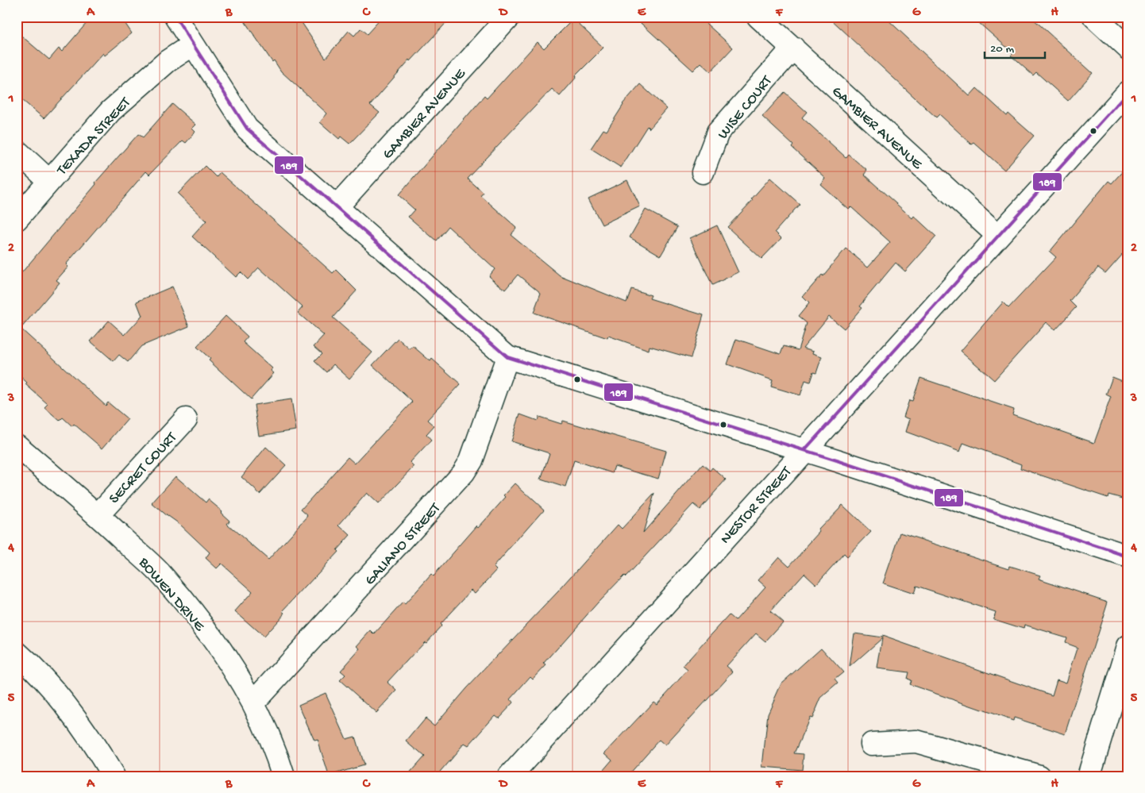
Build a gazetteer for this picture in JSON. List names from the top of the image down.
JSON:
{
  "streets": {
    "street": [
      "WISE COURT",
      "GAMBIER AVENUE",
      "TEXADA STREET",
      "SECRET COURT",
      "NESTOR STREET",
      "GALIANO STREET",
      "BOWEN DRIVE"
    ]
  },
  "crossings": [
    ["WISE COURT", "GAMBIER AVENUE"],
    ["GAMBIER AVENUE", "NESTOR STREET"],
    ["SECRET COURT", "BOWEN DRIVE"],
    ["GALIANO STREET", "BOWEN DRIVE"]
  ],
  "lines": ["transit line 189"],
  "scale_bar": "20 m",
  "grid": {
    "columns": [
      "A",
      "B",
      "C",
      "D",
      "E",
      "F",
      "G",
      "H"
    ],
    "rows": [
      "1",
      "2",
      "3",
      "4",
      "5"
    ]
  }
}
